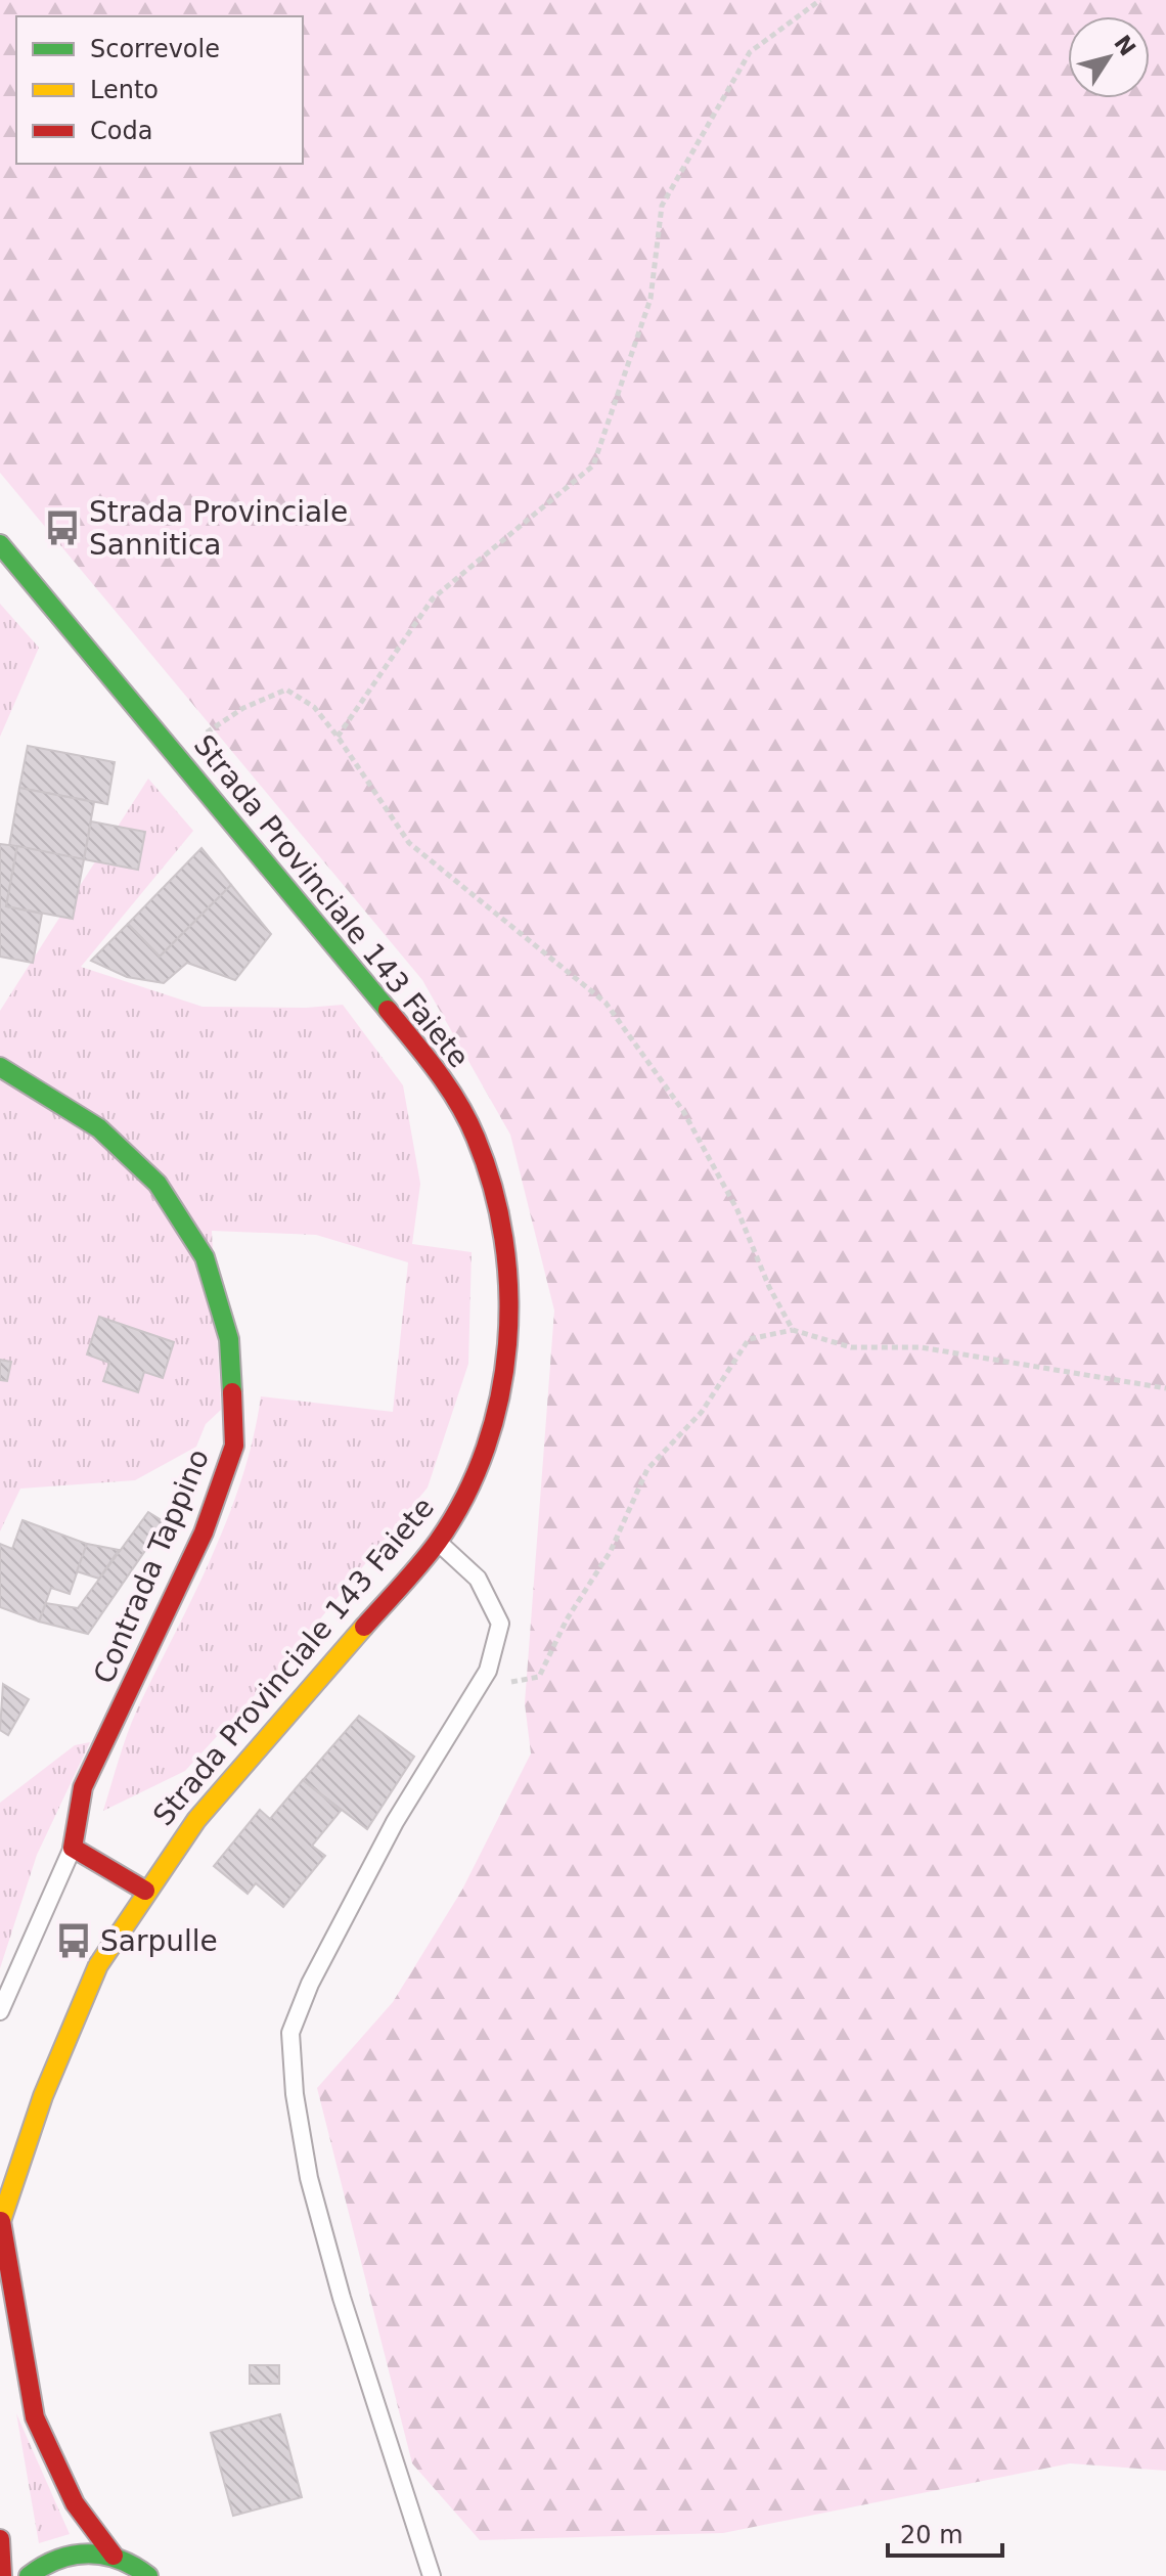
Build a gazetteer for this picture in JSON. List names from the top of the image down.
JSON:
{
  "streets": {
    "main road": ["Strada Provinciale 143 Faiete", "Contrada Tappino"]
  },
  "places": {
    "bus stop": ["Strada Provinciale Sannitica", "Sarpulle"]
  },
  "legend": ["Scorrevole", "Lento", "Coda"],
  "scale_bar": "20 m",
  "north": "top right"
}
